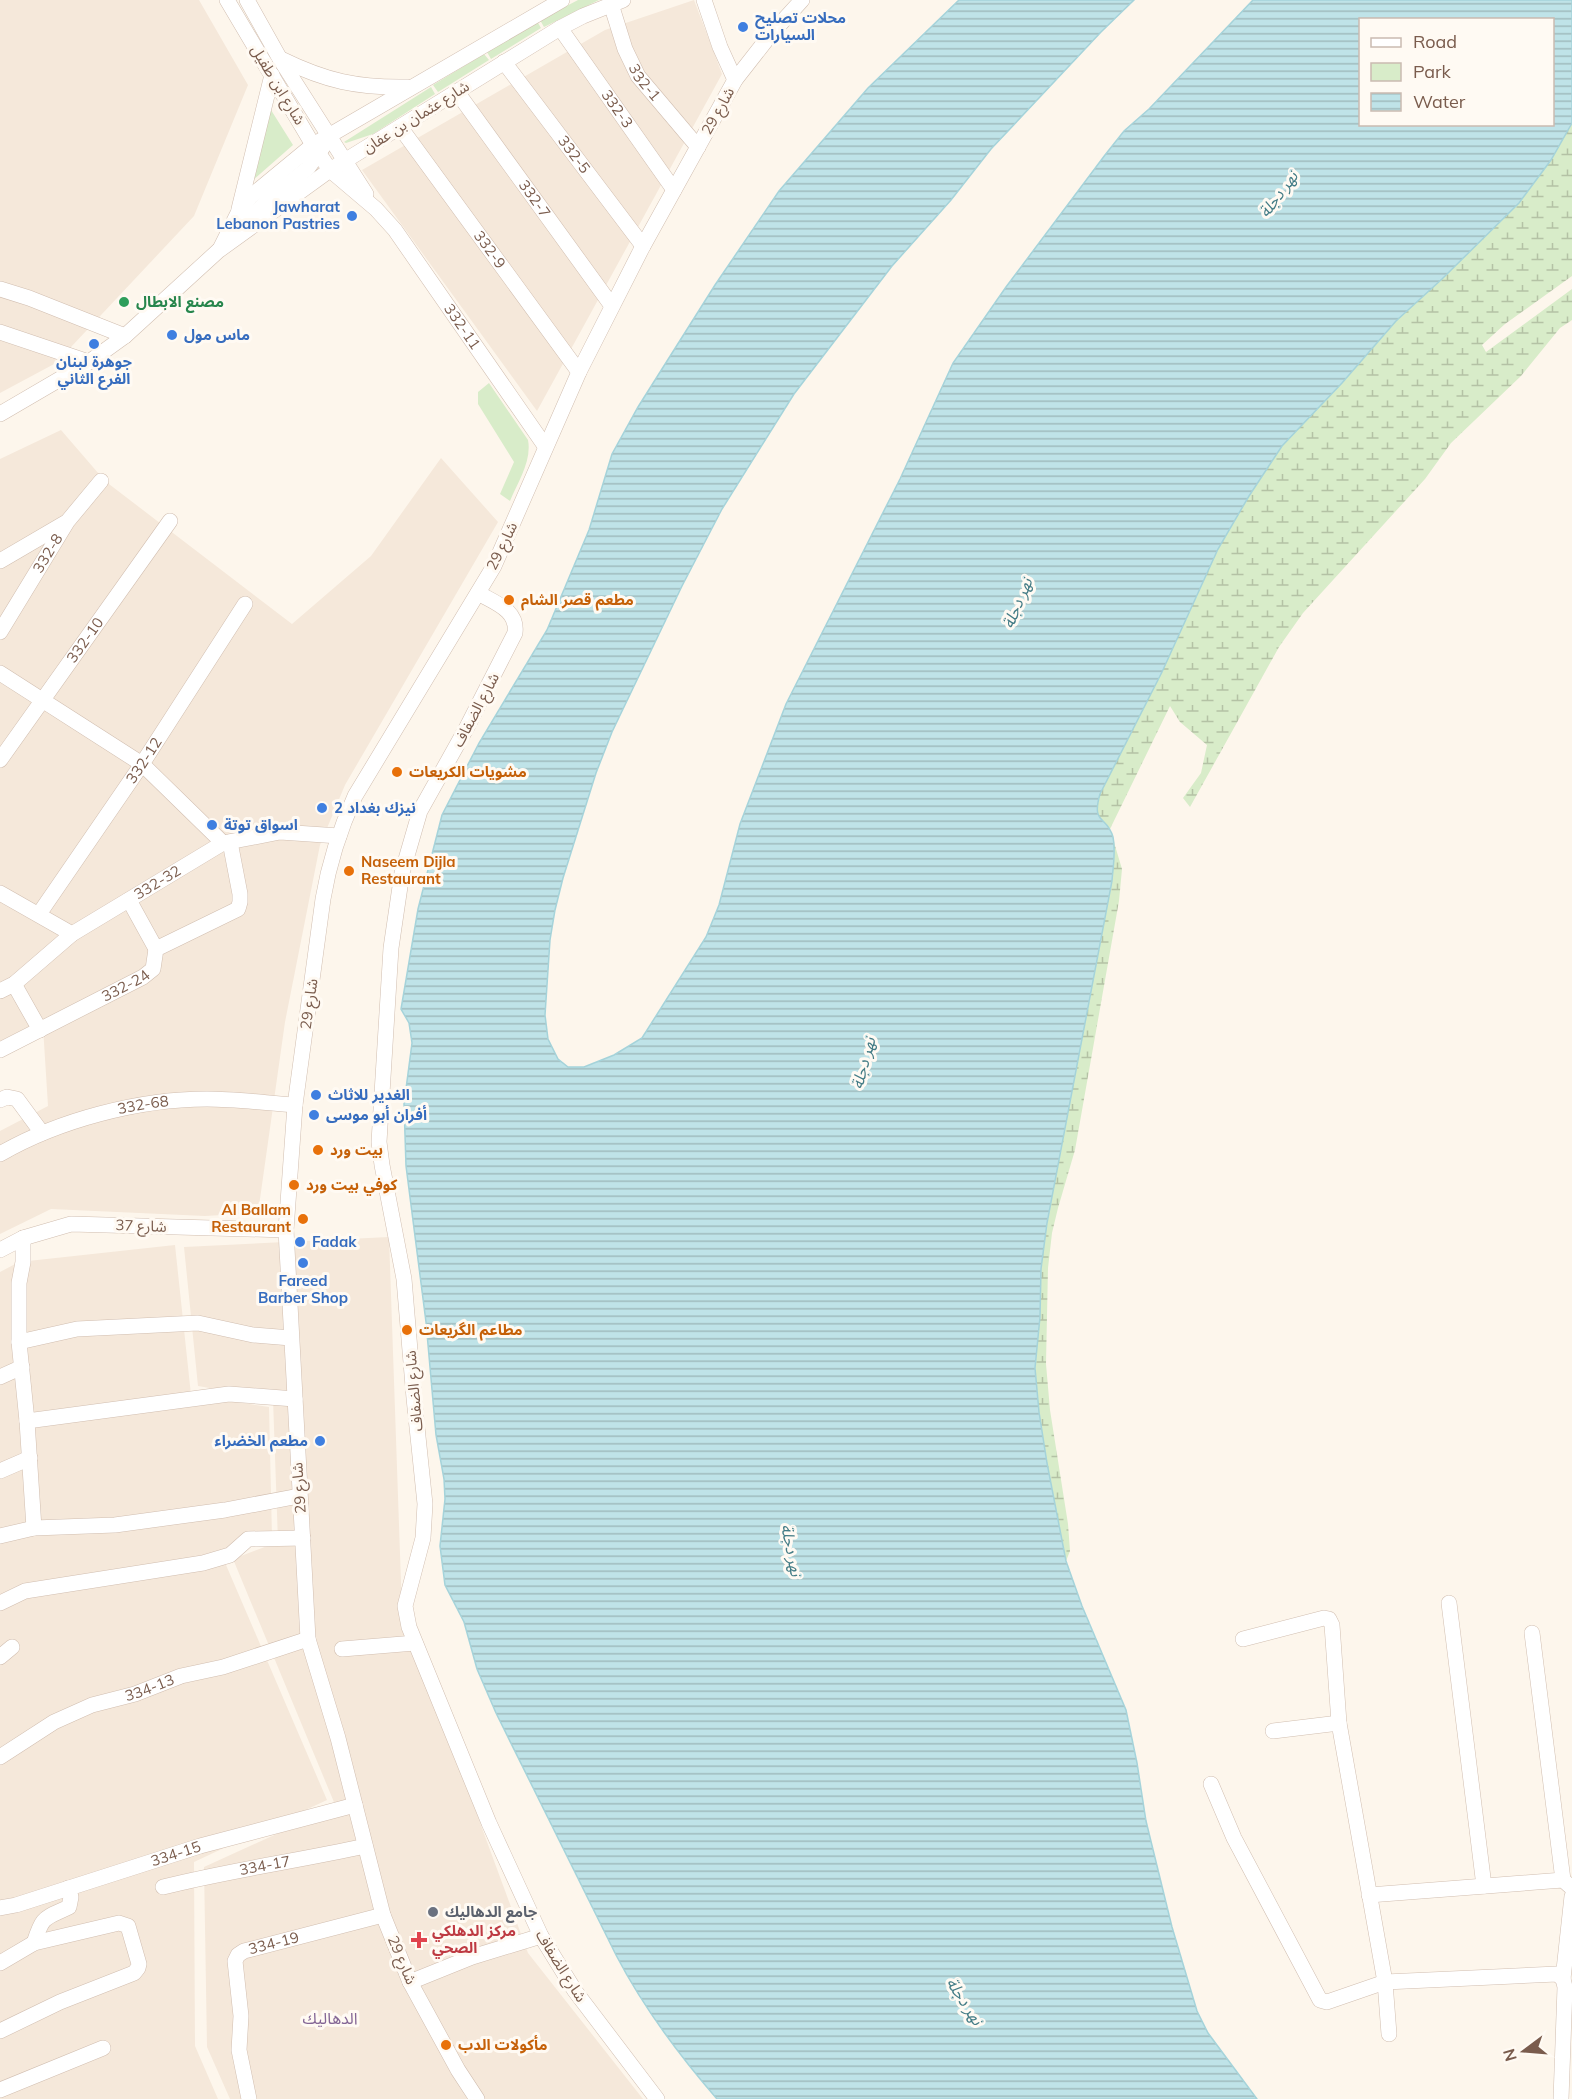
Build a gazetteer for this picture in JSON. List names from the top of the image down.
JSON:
{
  "streets": {
    "street": [
      "332-1",
      "شارع ابن طفيل",
      "332-3",
      "شارع 29",
      "شارع عثمان بن عفان",
      "332-5",
      "332-7",
      "332-9",
      "332-11",
      "332-8",
      "332-10",
      "شارع الضفاف",
      "332-12",
      "332-32",
      "332-24",
      "332-68",
      "شارع 37",
      "334-13",
      "334-15",
      "334-17",
      "334-19"
    ]
  },
  "crossings": [
    ["332-1", "شارع 29"],
    ["332-1", "شارع عثمان بن عفان"],
    ["شارع ابن طفيل", "شارع عثمان بن عفان"],
    ["شارع ابن طفيل", "332-11"],
    ["332-3", "شارع 29"],
    ["332-3", "شارع عثمان بن عفان"],
    ["شارع 29", "332-5"],
    ["شارع 29", "332-7"],
    ["شارع 29", "332-9"],
    ["شارع 29", "332-11"],
    ["شارع 29", "شارع الضفاف"],
    ["شارع 29", "332-32"],
    ["شارع 29", "332-68"],
    ["شارع 29", "شارع 37"],
    ["شارع 29", "334-13"],
    ["شارع 29", "334-15"],
    ["شارع 29", "334-17"],
    ["شارع 29", "334-19"],
    ["شارع عثمان بن عفان", "332-5"],
    ["شارع عثمان بن عفان", "332-7"],
    ["شارع عثمان بن عفان", "332-9"],
    ["شارع عثمان بن عفان", "332-11"],
    ["332-32", "332-24"]
  ],
  "districts": ["الدهاليك"],
  "water": ["نهر دجلة"],
  "places": {
    "other": [
      "محلات تصليح السيارات",
      "Jawharat Lebanon Pastries",
      "مصنع الابطال",
      "ماس مول",
      "جوهرة لبنان الفرع الثاني",
      "مطعم قصر الشام",
      "مشويات الكريعات",
      "نيزك بغداد 2",
      "اسواق توتة",
      "Naseem Dijla Restaurant",
      "الغدير للاثاث",
      "أفران أبو موسى",
      "بيت ورد",
      "كوفي بيت ورد",
      "Al Ballam Restaurant",
      "Fadak",
      "Fareed Barber Shop",
      "مطاعم الگريعات",
      "مطعم الخضراء",
      "جامع الدهاليك",
      "مأكولات الدب"
    ],
    "health": ["مركز الدهلكي الصحي"]
  },
  "legend": ["Road", "Park", "Water"],
  "north": "left"
}
